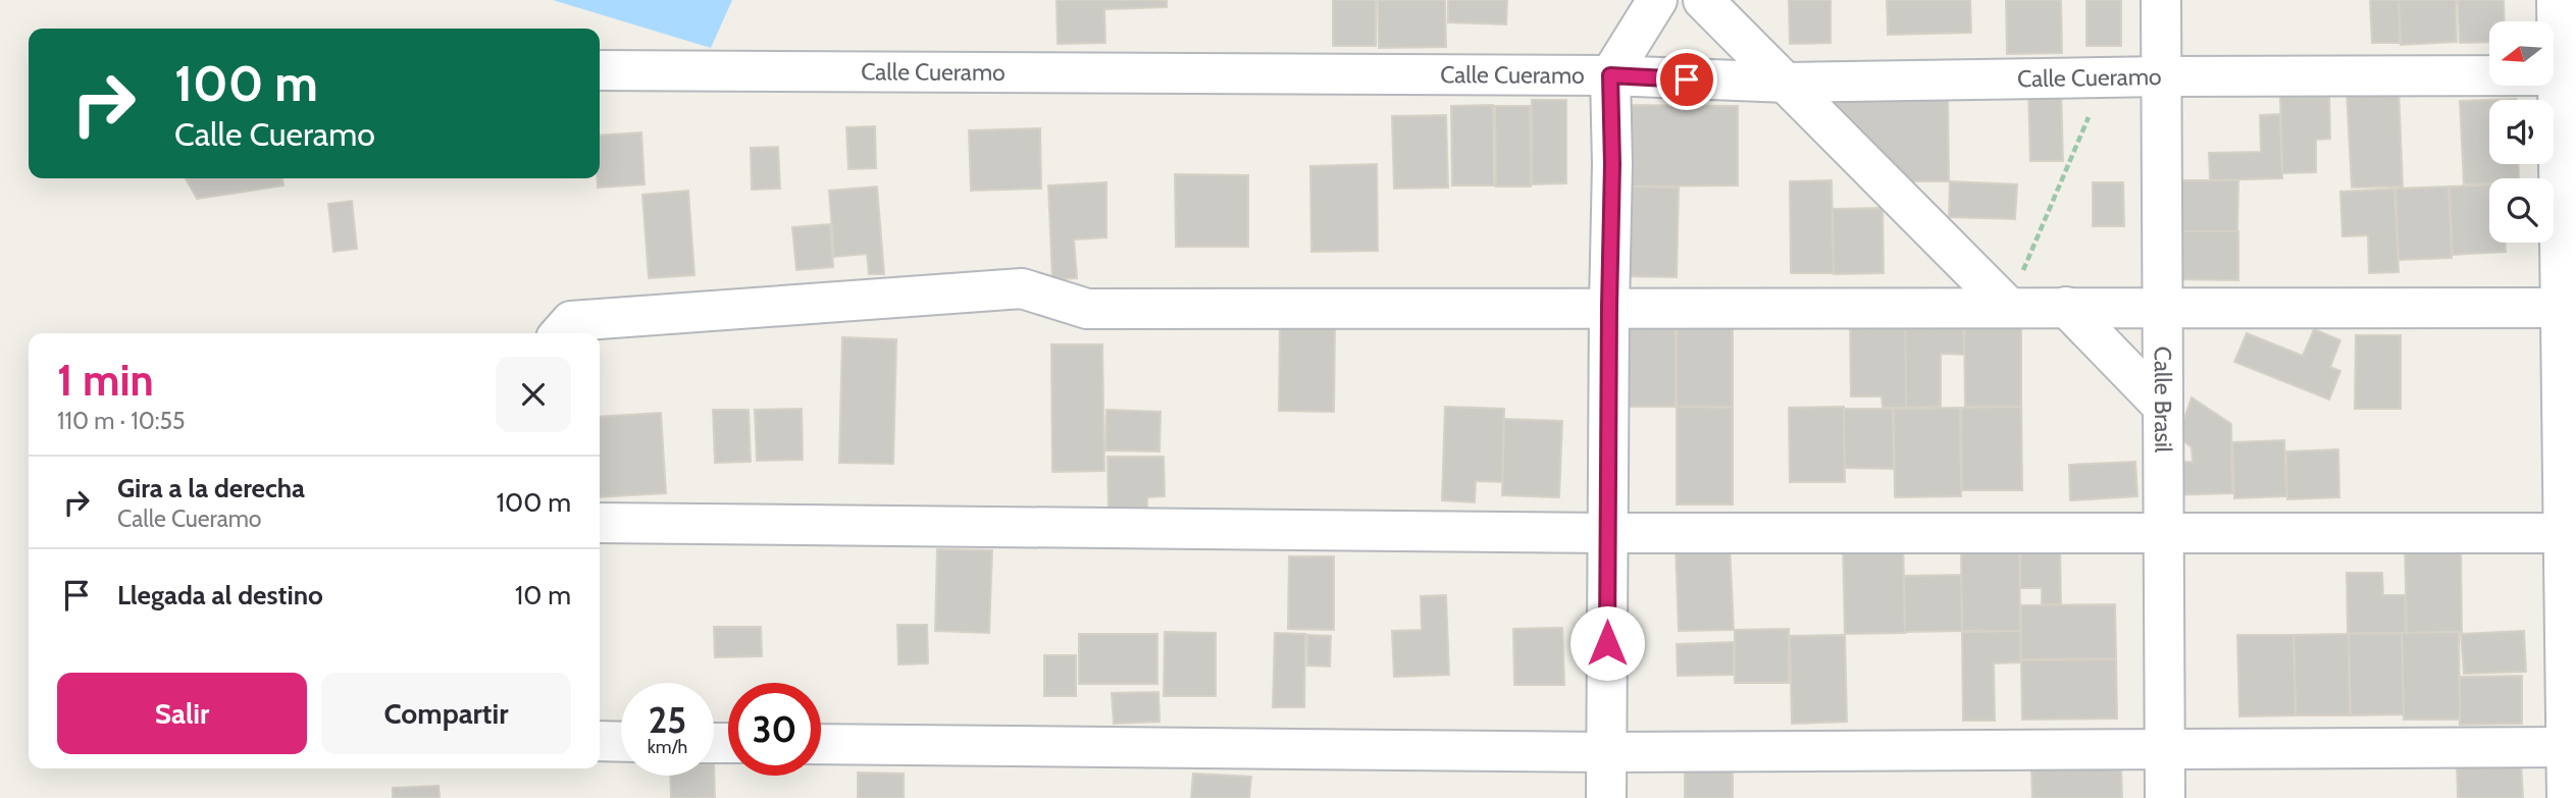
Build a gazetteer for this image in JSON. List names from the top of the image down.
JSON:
{
  "streets": {
    "street": ["Calle Cueramo", "Calle Brasil"]
  },
  "crossings": [
    ["Calle Cueramo", "Calle Brasil"]
  ],
  "north": "left",
  "page": {
    "turn": ["100 m", "Calle Cueramo"],
    "heading": ["1 min", "110 m · 10:55"],
    "list": [
      {
        "name": "Gira a la derecha",
        "note": "Calle Cueramo",
        "value": "100 m"
      },
      {
        "name": "Llegada al destino",
        "value": "10 m"
      }
    ],
    "buttons": ["Salir", "Compartir"],
    "speed": "25 km/h",
    "limit": "30"
  }
}
